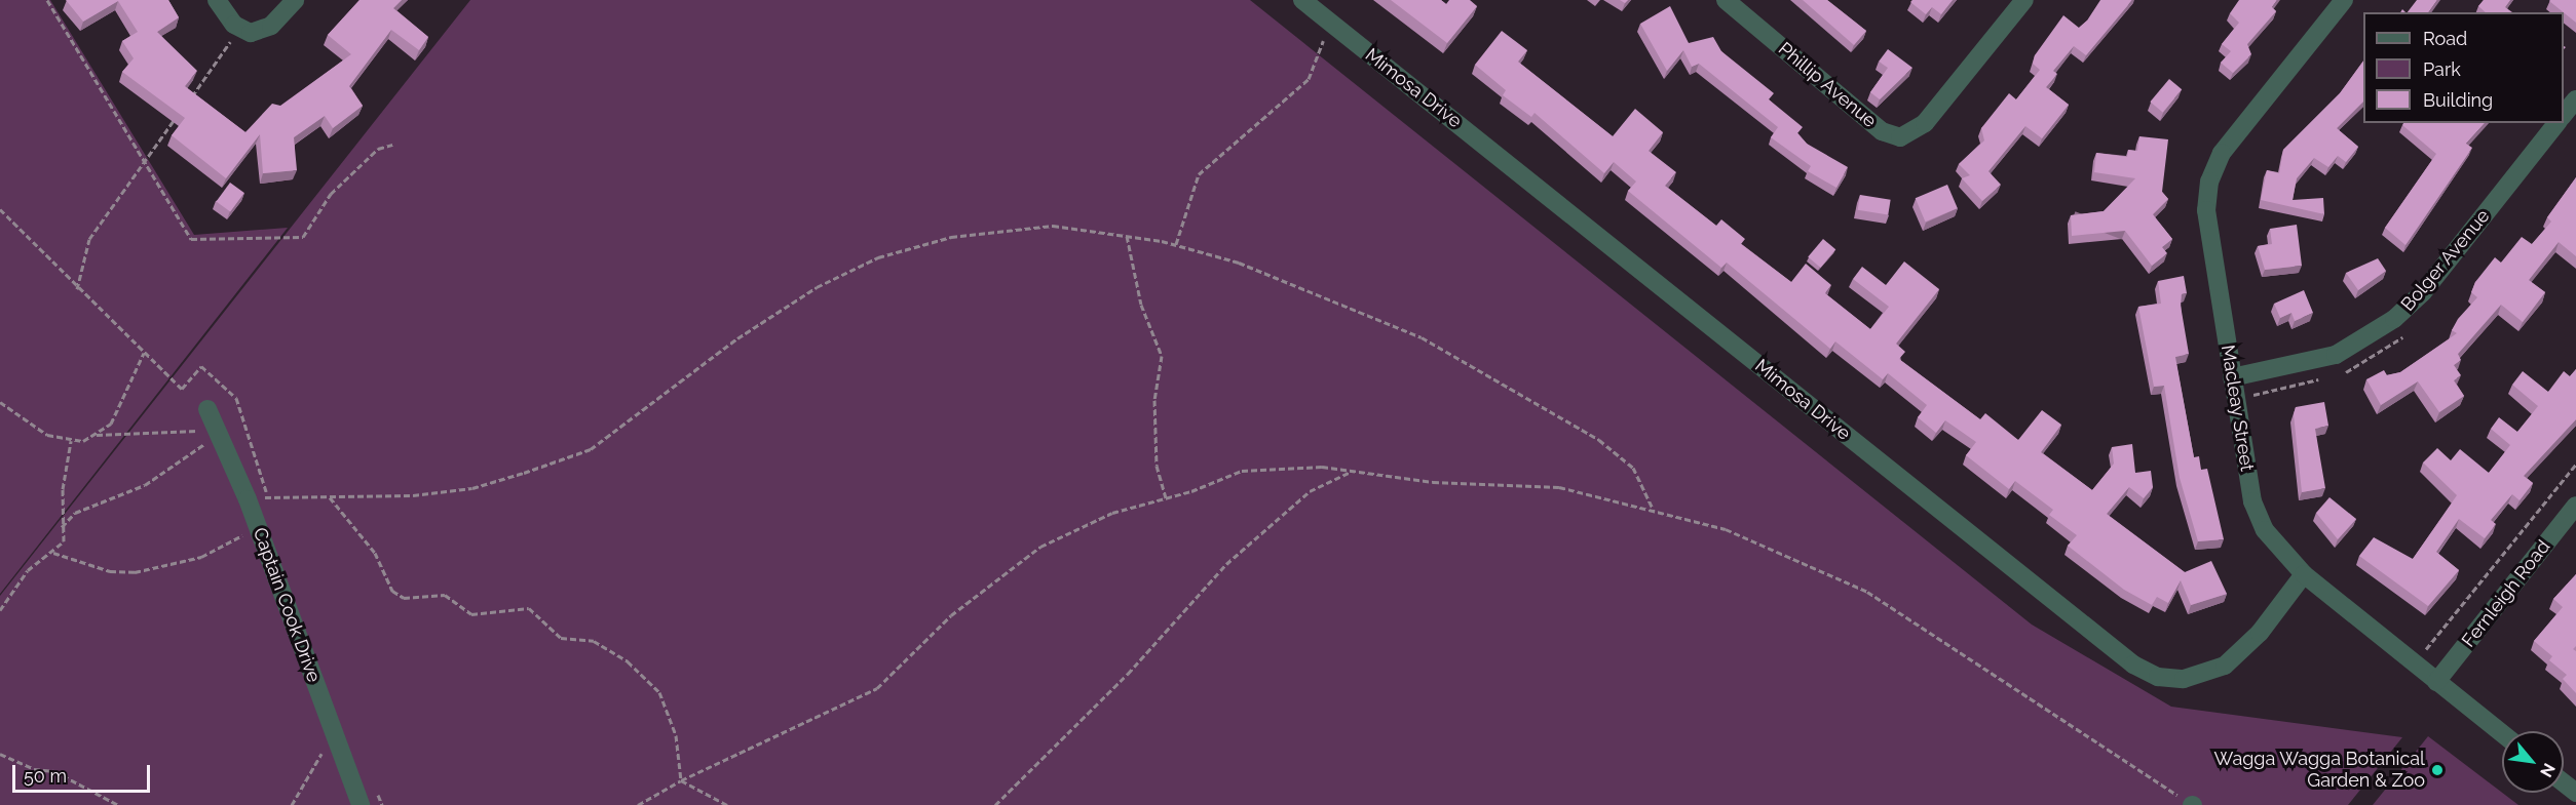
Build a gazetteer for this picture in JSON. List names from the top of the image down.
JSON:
{
  "streets": {
    "street": [
      "Phillip Avenue",
      "Mimosa Drive",
      "Bolger Avenue",
      "Macleay Street",
      "Fernleigh Road",
      "Captain Cook Drive"
    ]
  },
  "crossings": [
    ["Mimosa Drive", "Macleay Street"],
    ["Bolger Avenue", "Macleay Street"],
    ["Macleay Street", "Fernleigh Road"]
  ],
  "places": ["Wagga Wagga Botanical Garden & Zoo"],
  "legend": ["Road", "Park", "Building"],
  "scale_bar": "50 m",
  "north": "bottom right"
}
